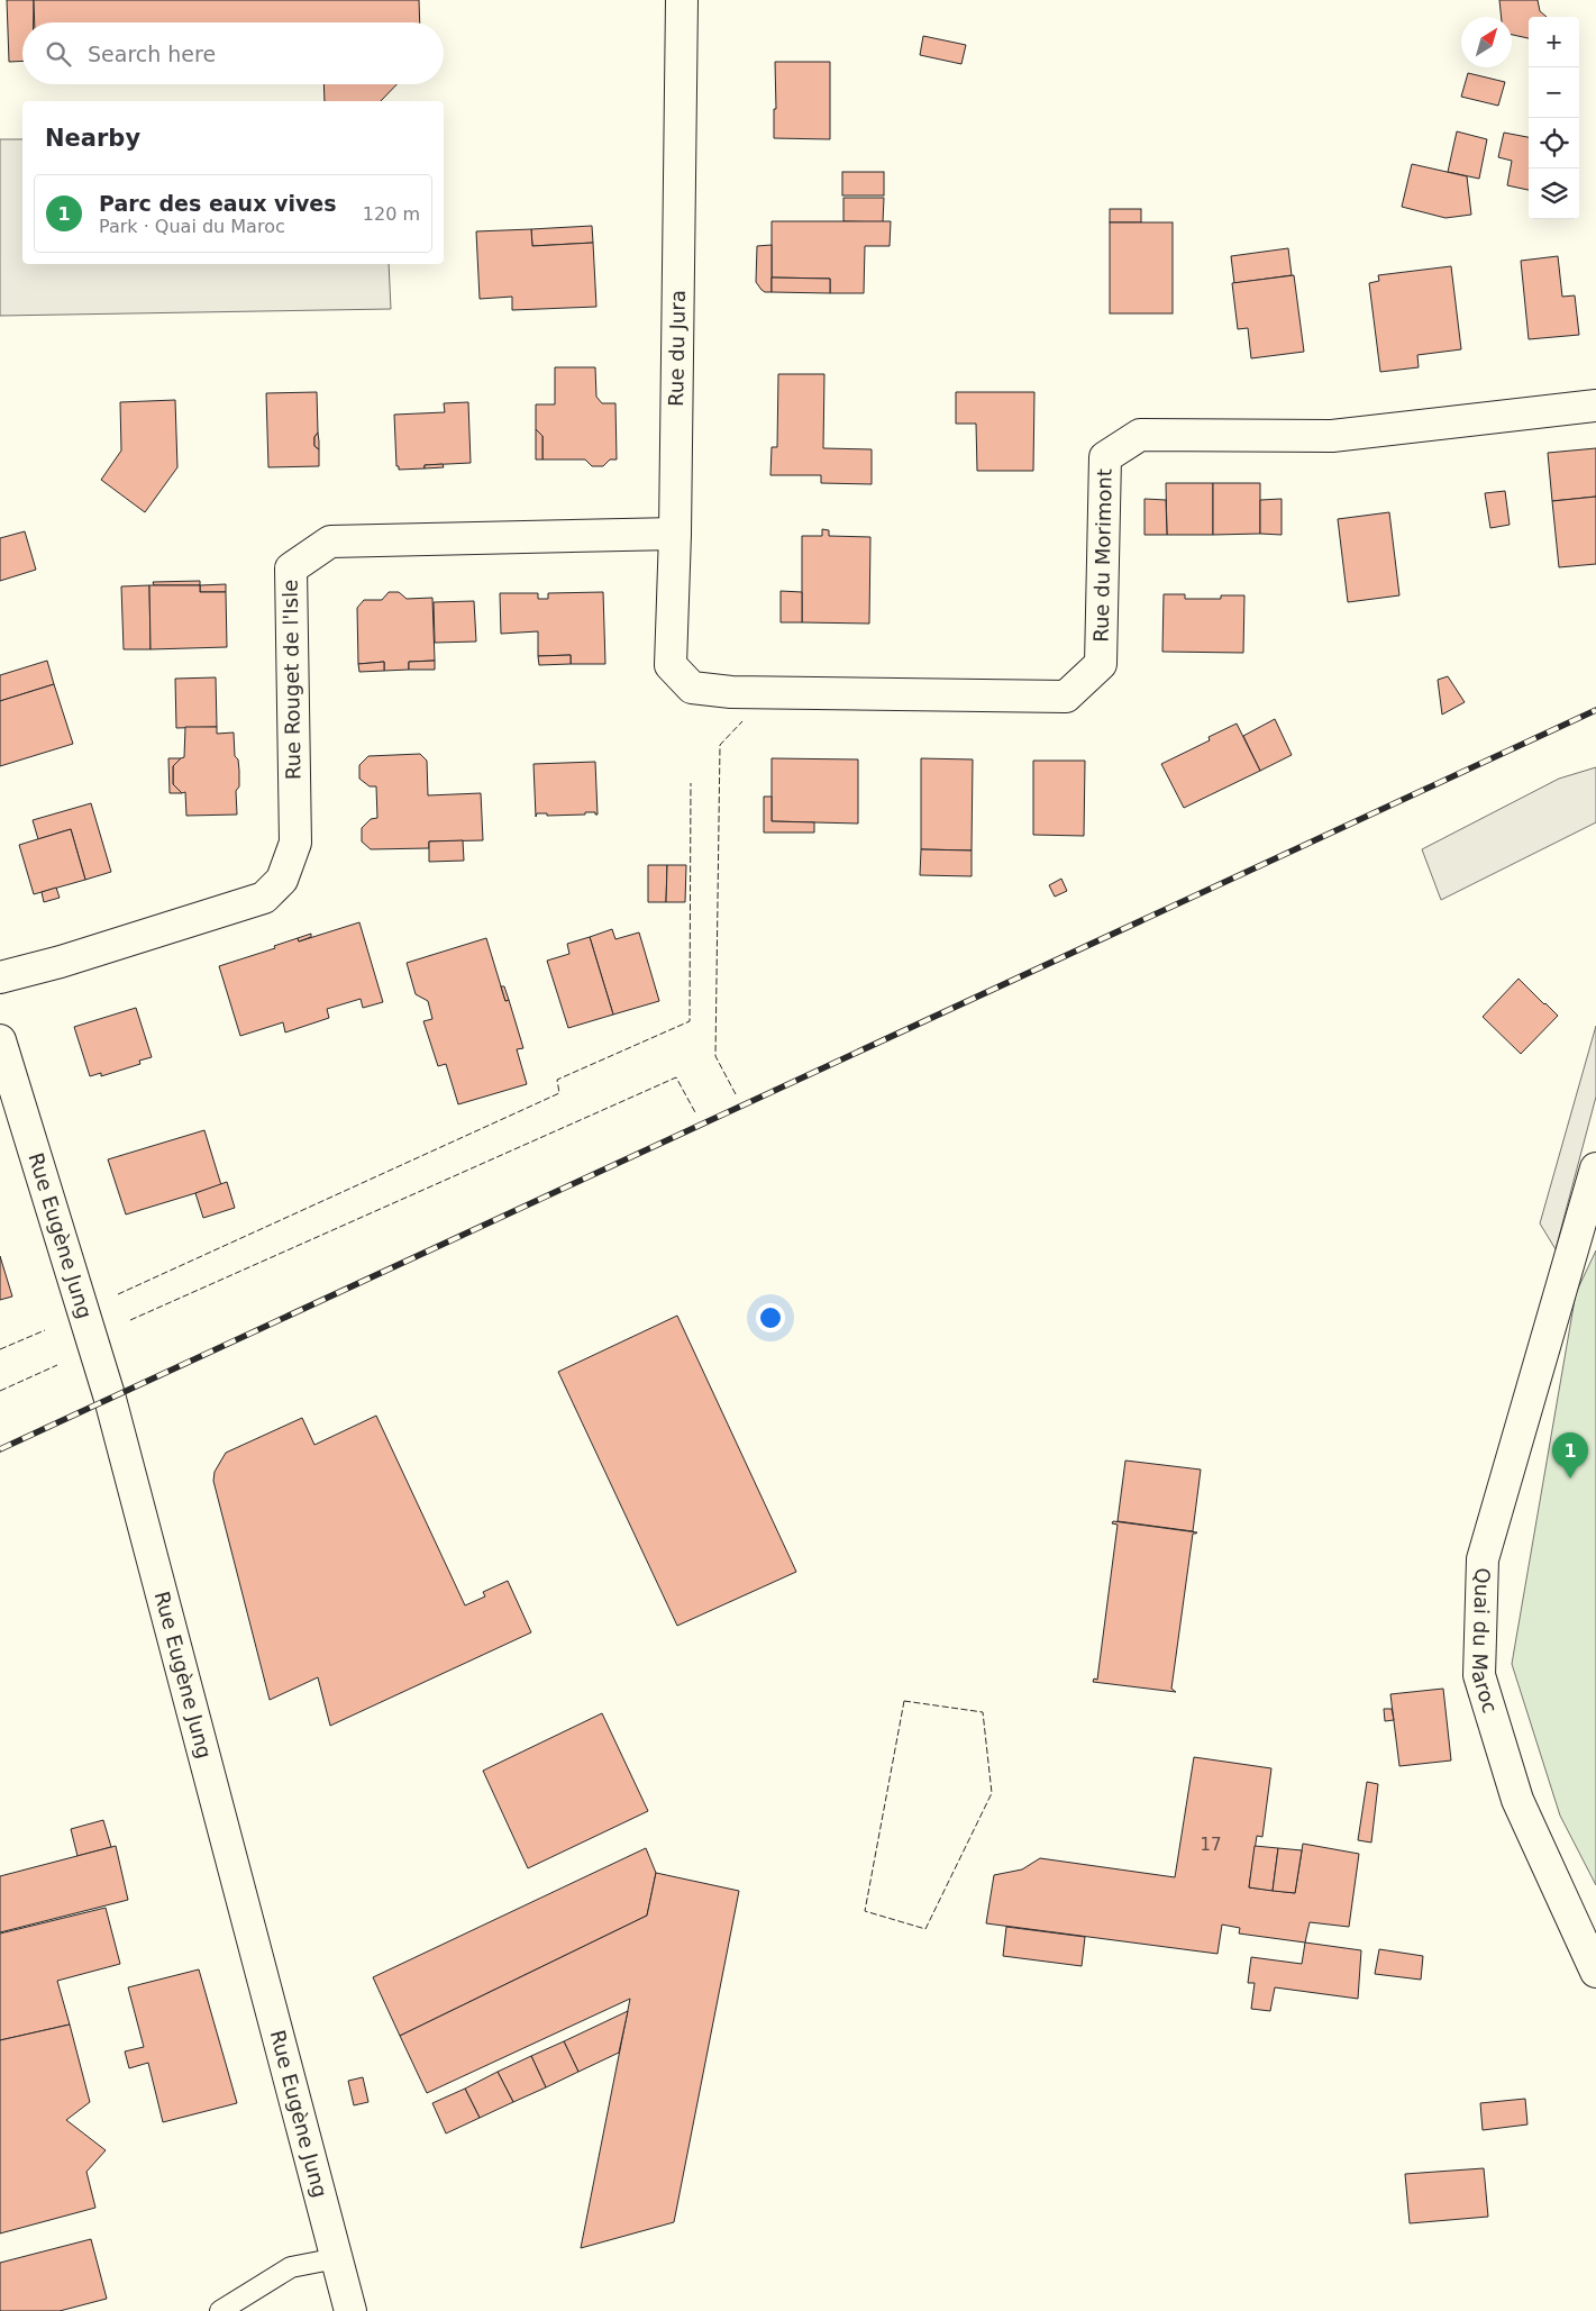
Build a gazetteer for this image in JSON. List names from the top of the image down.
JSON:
{
  "streets": {
    "street": [
      "Rue du Jura",
      "Rue du Morimont",
      "Rue Rouget de l'Isle",
      "Rue Eugène Jung",
      "Quai du Maroc"
    ]
  },
  "crossings": [
    ["Rue du Jura", "Rue du Morimont"],
    ["Rue du Jura", "Rue Rouget de l'Isle"]
  ],
  "house_numbers": ["17"],
  "north": "top right",
  "page": {
    "map_buttons": ["+", "−"],
    "search": "Search here",
    "heading": "Nearby",
    "list": [
      {
        "mark": "1",
        "name": "Parc des eaux vives",
        "note": "Park · Quai du Maroc",
        "value": "120 m"
      }
    ],
    "pins": "1"
  }
}
